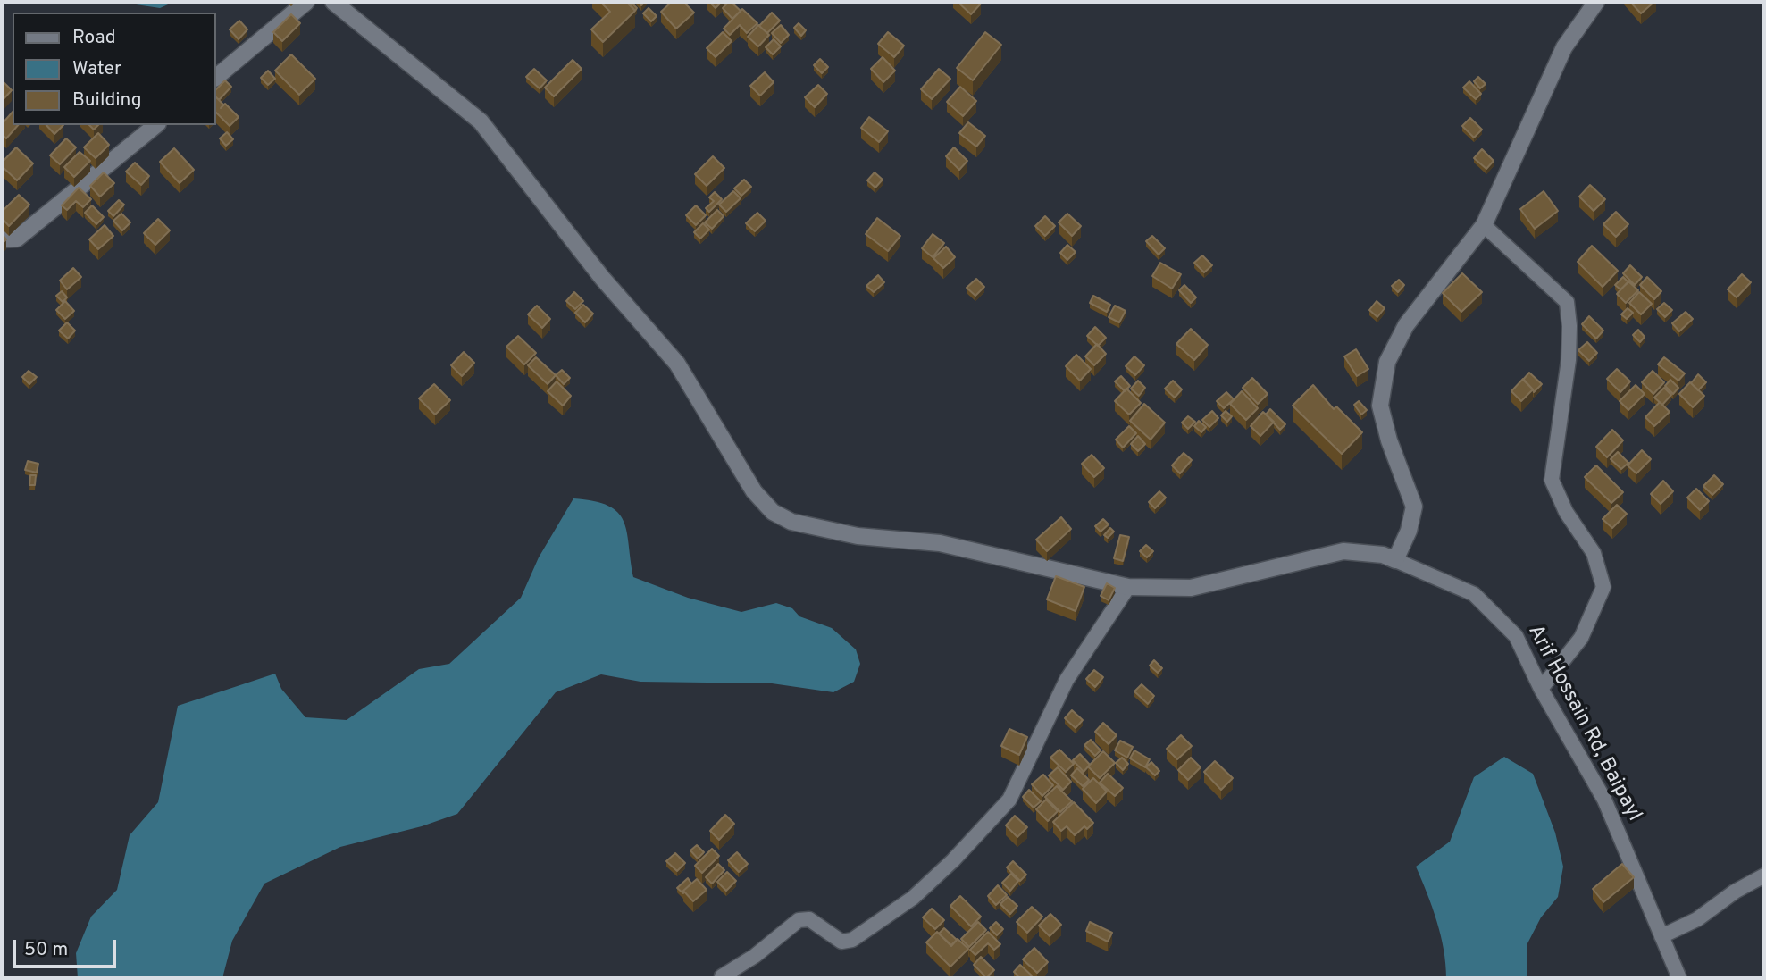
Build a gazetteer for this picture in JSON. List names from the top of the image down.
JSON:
{
  "streets": {
    "street": ["Arif Hossain Rd, Baipayl"]
  },
  "legend": ["Road", "Water", "Building"],
  "scale_bar": "50 m"
}
